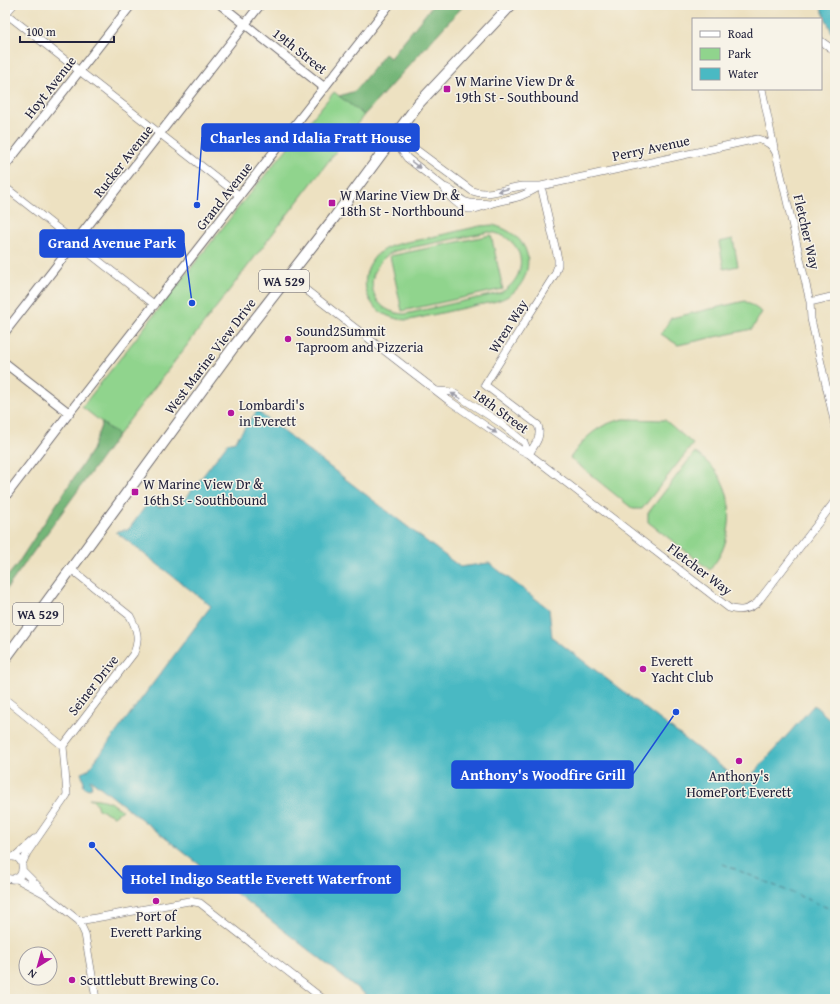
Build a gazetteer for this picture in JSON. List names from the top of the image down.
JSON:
{
  "streets": {
    "main road": ["WA 529", "West Marine View Drive"],
    "street": [
      "19th Street",
      "Hoyt Avenue",
      "Perry Avenue",
      "Rucker Avenue",
      "Grand Avenue",
      "Fletcher Way",
      "Wren Way",
      "18th Street",
      "Seiner Drive"
    ]
  },
  "crossings": [
    ["19th Street", "Rucker Avenue"],
    ["19th Street", "Grand Avenue"],
    ["Perry Avenue", "Fletcher Way"],
    ["Perry Avenue", "Wren Way"],
    ["Fletcher Way", "Wren Way"],
    ["Fletcher Way", "18th Street"],
    ["Wren Way", "18th Street"],
    ["West Marine View Drive", "18th Street"],
    ["West Marine View Drive", "Seiner Drive"]
  ],
  "places": {
    "transit": ["W Marine View Dr & 19th St - Southbound", "W Marine View Dr & 18th St - Northbound", "W Marine View Dr & 16th St - Southbound"],
    "other": [
      "Charles and Idalia Fratt House",
      "Grand Avenue Park",
      "Sound2Summit Taproom and Pizzeria",
      "Lombardi's in Everett",
      "Everett Yacht Club",
      "Anthony's Woodfire Grill",
      "Anthony's HomePort Everett",
      "Hotel Indigo Seattle Everett Waterfront",
      "Port of Everett Parking",
      "Scuttlebutt Brewing Co."
    ]
  },
  "legend": ["Road", "Park", "Water"],
  "scale_bar": "100 m",
  "north": "bottom left"
}
